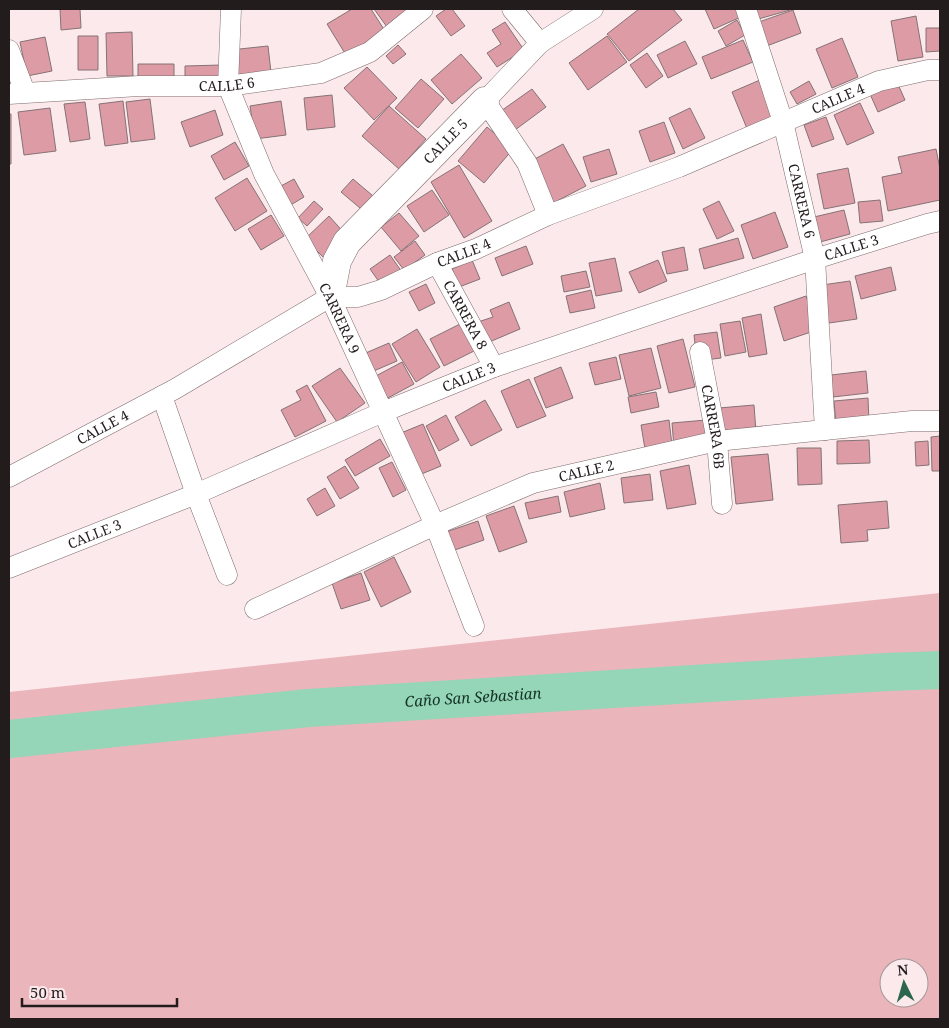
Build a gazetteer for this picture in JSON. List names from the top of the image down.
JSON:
{
  "streets": {
    "street": [
      "CALLE 6",
      "CALLE 4",
      "CALLE 5",
      "CARRERA 6",
      "CALLE 3",
      "CARRERA 8",
      "CARRERA 9",
      "CARRERA 6B",
      "CALLE 2"
    ]
  },
  "crossings": [
    ["CALLE 6", "CARRERA 9"],
    ["CALLE 4", "CALLE 5"],
    ["CALLE 4", "CARRERA 6"],
    ["CALLE 4", "CARRERA 8"],
    ["CALLE 4", "CARRERA 9"],
    ["CALLE 5", "CARRERA 9"],
    ["CARRERA 6", "CALLE 3"],
    ["CARRERA 6", "CALLE 2"],
    ["CALLE 3", "CARRERA 8"],
    ["CALLE 3", "CARRERA 9"],
    ["CARRERA 9", "CALLE 2"],
    ["CARRERA 6B", "CALLE 2"]
  ],
  "water": ["Caño San Sebastian"],
  "scale_bar": "50 m",
  "north": "top"
}
